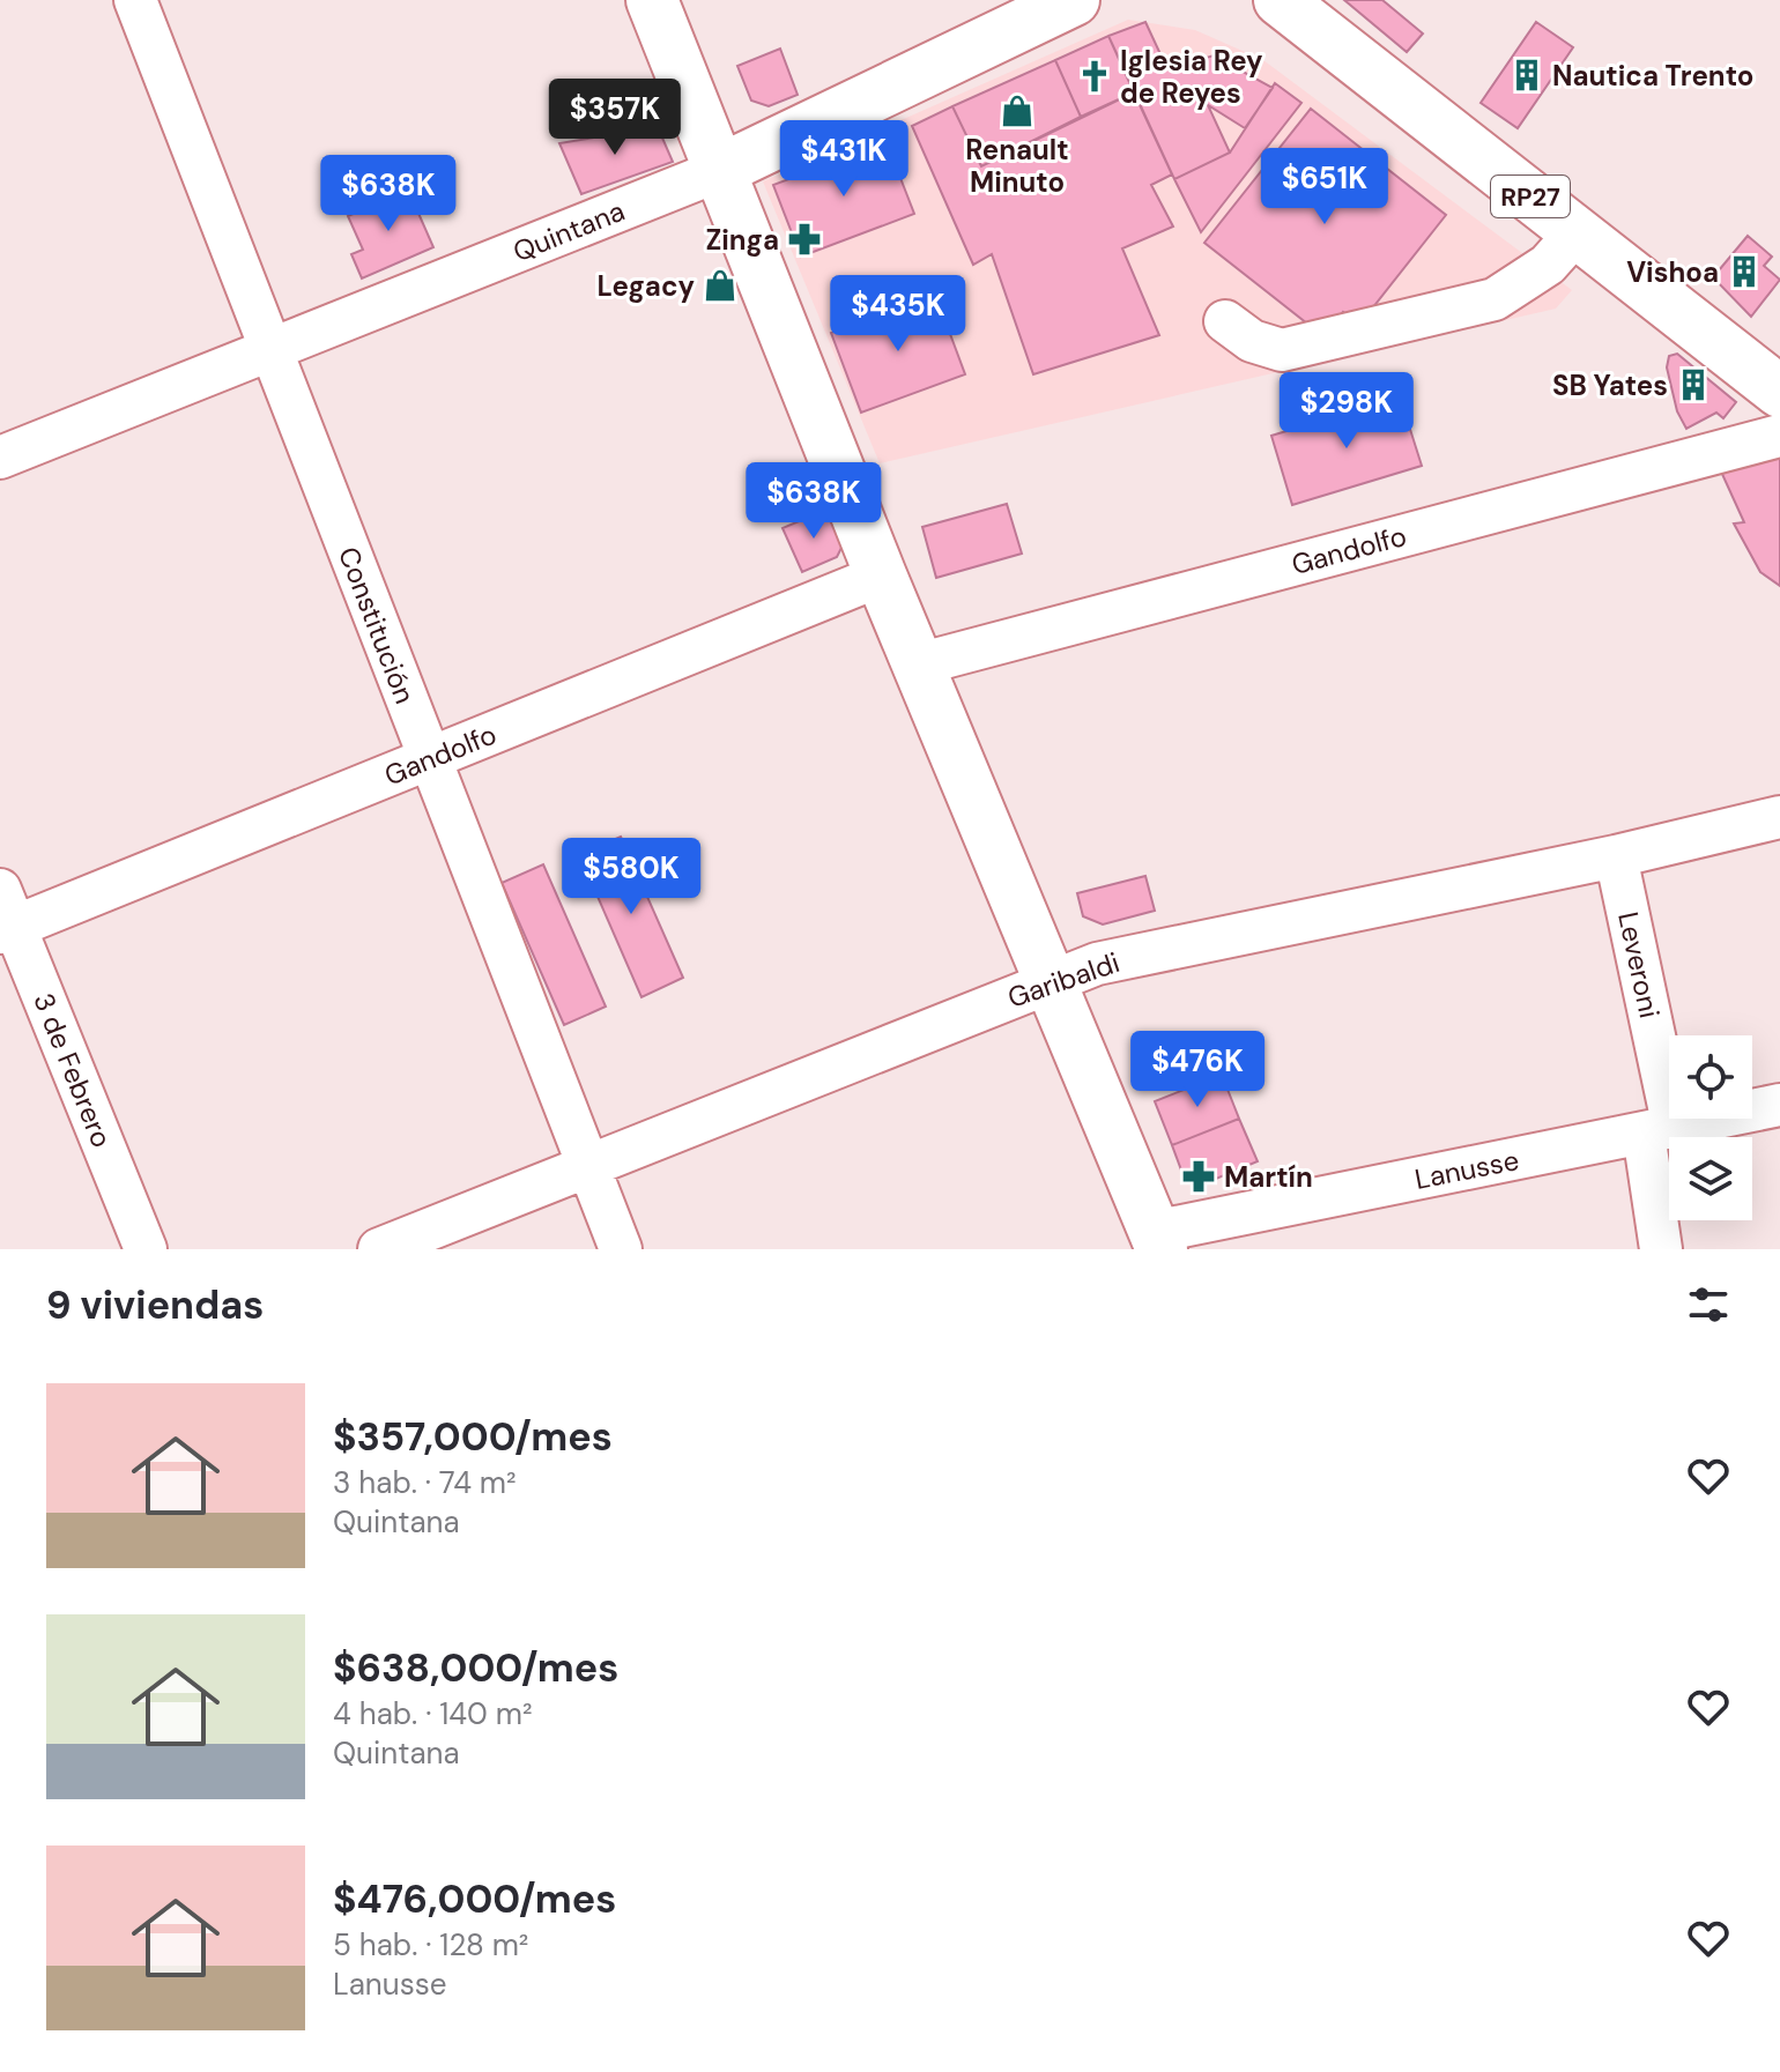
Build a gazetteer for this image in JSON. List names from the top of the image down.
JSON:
{
  "streets": {
    "main road": ["RP27", "Quintana"],
    "street": [
      "Gandolfo",
      "Constitución",
      "Leveroni",
      "Garibaldi",
      "3 de Febrero",
      "Lanusse"
    ]
  },
  "crossings": [
    ["Quintana", "Constitución"],
    ["Gandolfo", "Constitución"],
    ["Gandolfo", "3 de Febrero"],
    ["Constitución", "Garibaldi"],
    ["Leveroni", "Garibaldi"],
    ["Leveroni", "Lanusse"]
  ],
  "places": {
    "building": ["Nautica Trento", "Vishoa", "SB Yates"],
    "church": ["Iglesia Rey de Reyes"],
    "shop": ["Renault Minuto", "Legacy"],
    "pharmacy": ["Zinga", "Martín"]
  },
  "page": {
    "price": [
      "$357K",
      "$431K",
      "$651K",
      "$638K",
      "$435K",
      "$298K",
      "$638K",
      "$580K",
      "$476K"
    ],
    "heading": "9 viviendas",
    "list": [
      {
        "name": "$357,000/mes",
        "note": "3 hab. · 74 m² · Quintana"
      },
      {
        "name": "$638,000/mes",
        "note": "4 hab. · 140 m² · Quintana"
      },
      {
        "name": "$476,000/mes",
        "note": "5 hab. · 128 m² · Lanusse"
      }
    ]
  }
}
